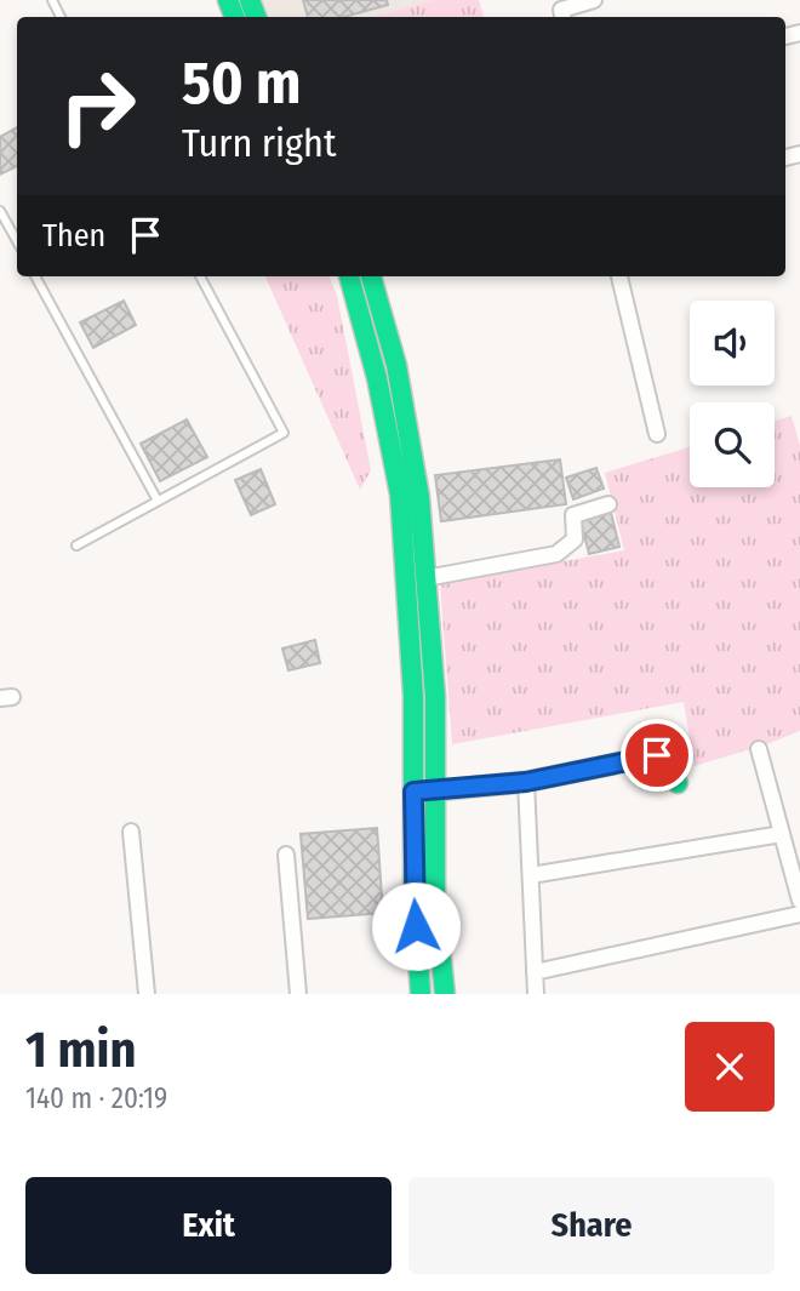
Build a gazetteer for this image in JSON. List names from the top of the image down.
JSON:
{
  "page": {
    "turn": ["50 m", "Turn right"],
    "then": "Then",
    "heading": ["1 min", "140 m · 20:19"],
    "buttons": ["Exit", "Share"]
  }
}
